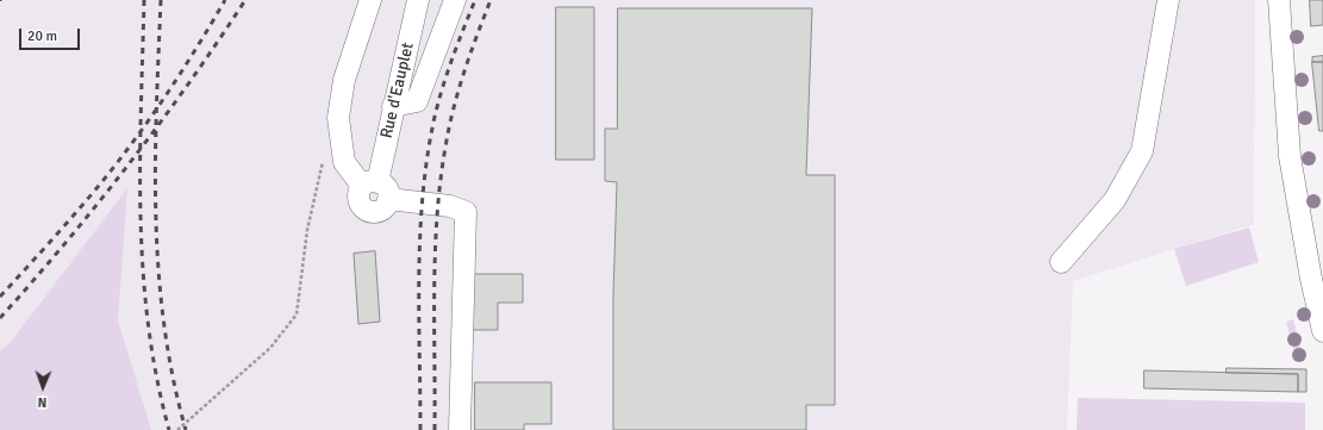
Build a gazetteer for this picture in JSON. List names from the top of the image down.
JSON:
{
  "streets": {
    "street": ["Rue d'Eauplet"]
  },
  "scale_bar": "20 m",
  "north": "bottom"
}
